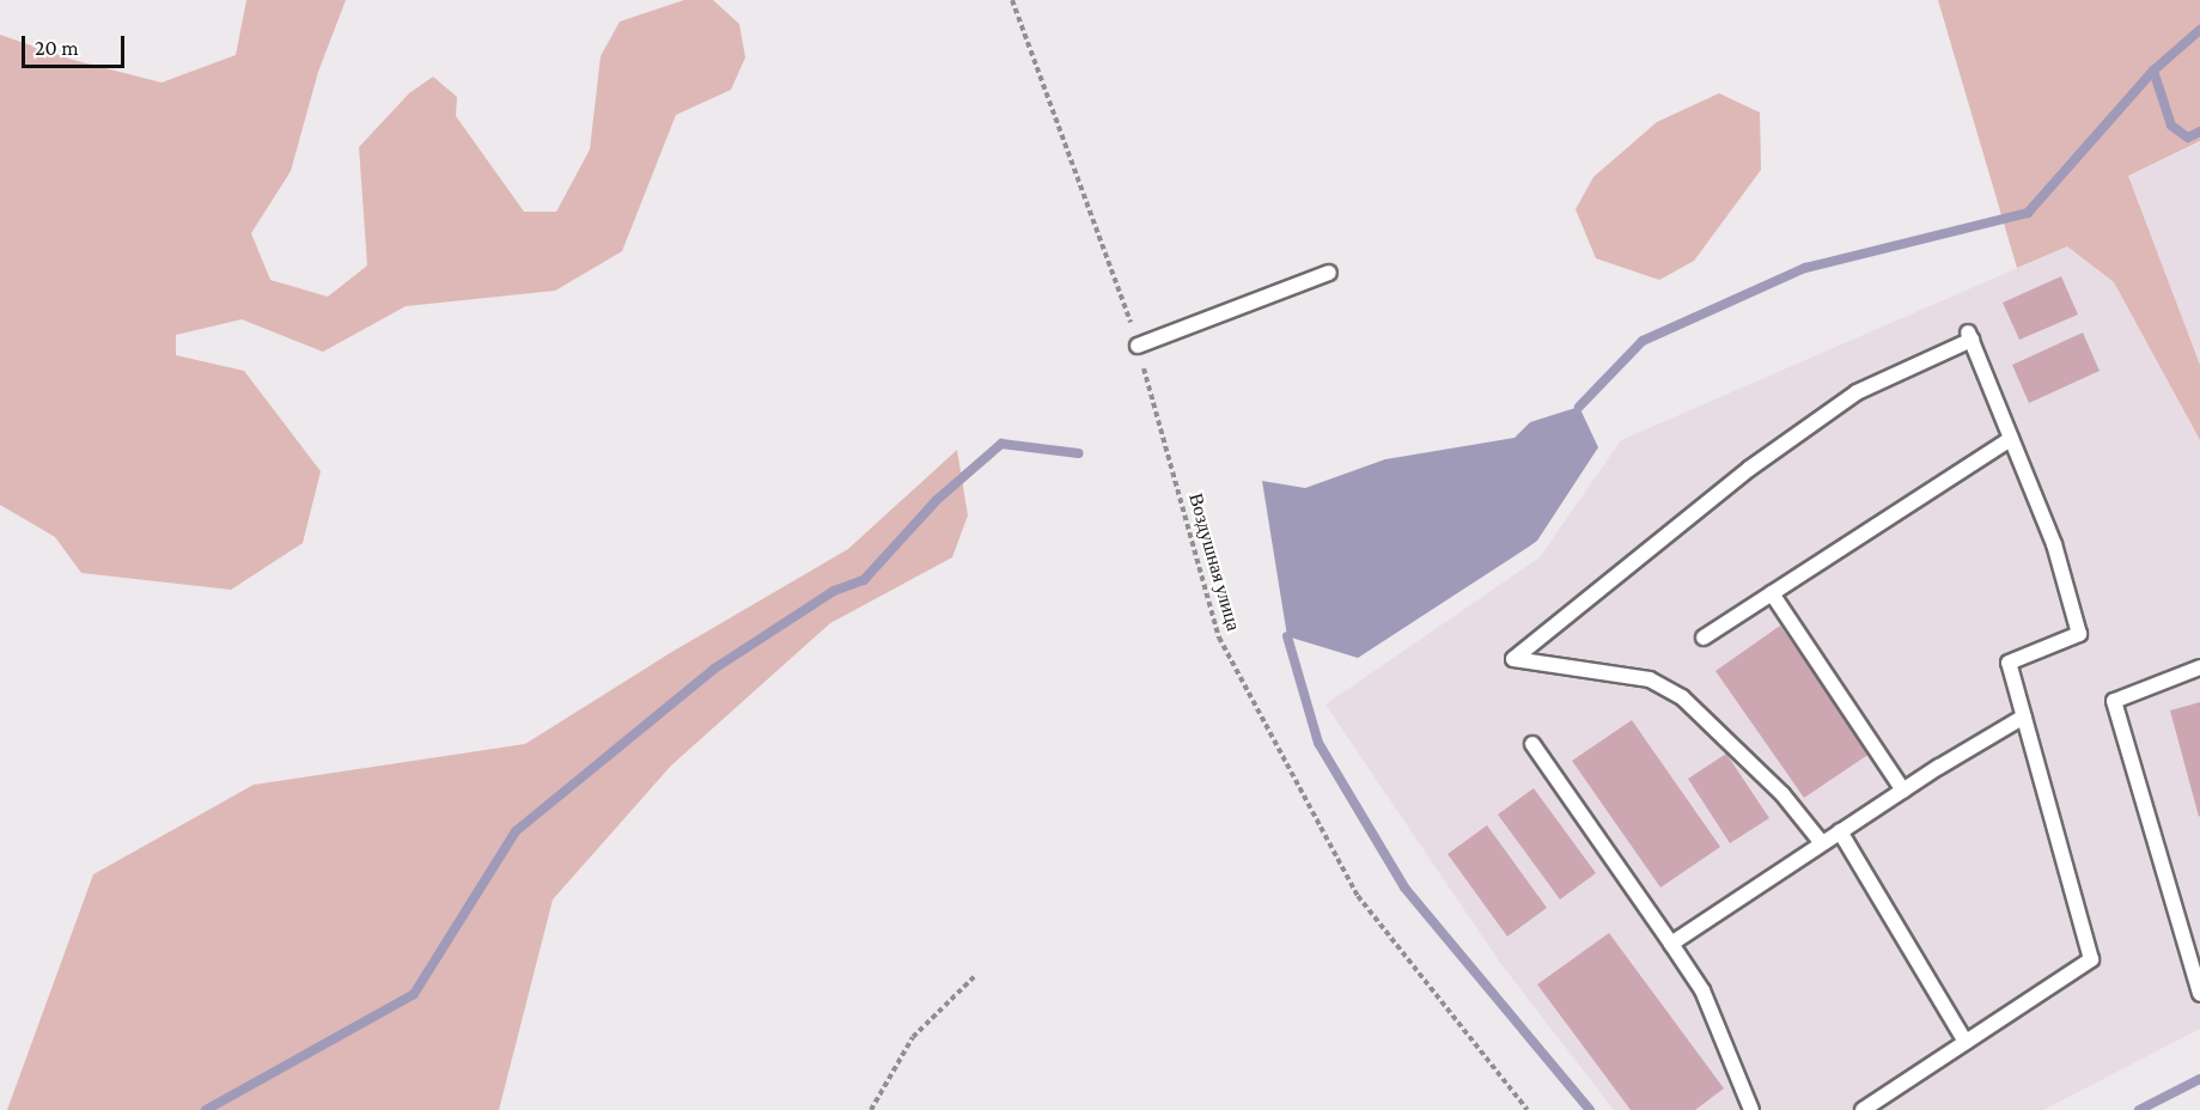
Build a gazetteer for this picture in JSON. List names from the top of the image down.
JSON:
{
  "streets": {
    "path": ["Воздушная улица"]
  },
  "scale_bar": "20 m"
}
